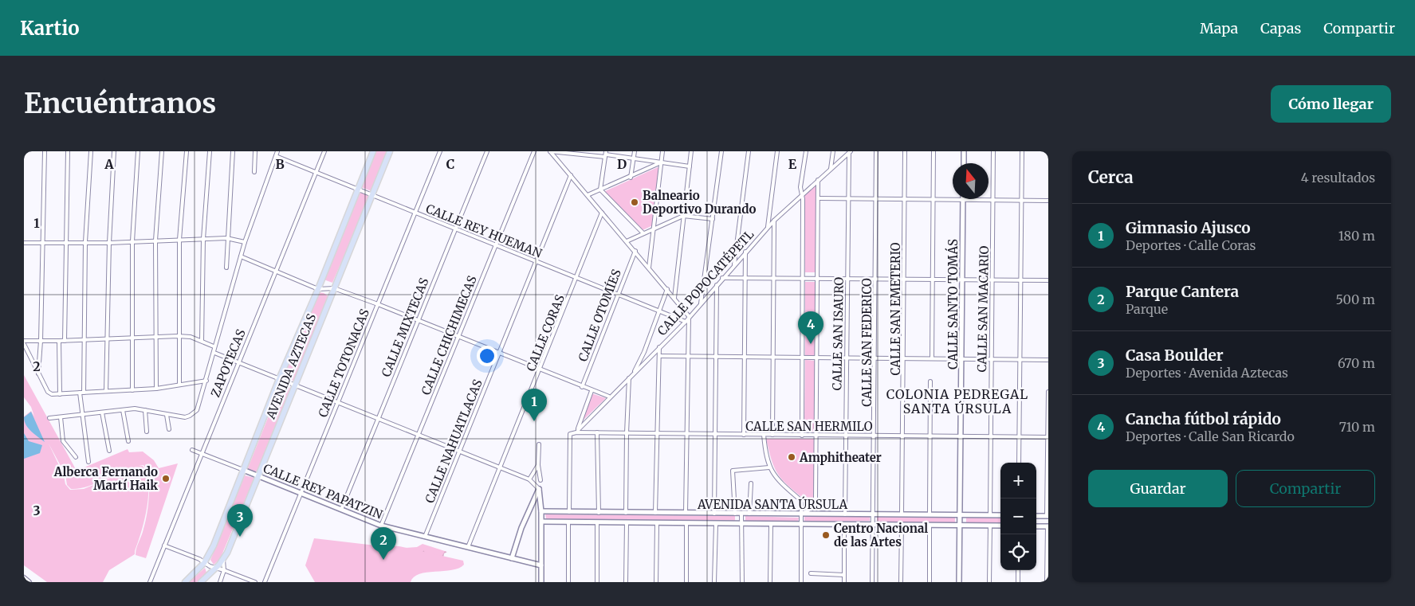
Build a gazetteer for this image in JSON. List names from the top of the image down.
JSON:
{
  "streets": {
    "main road": ["AVENIDA AZTECAS"],
    "street": [
      "CALLE REY HUEMAN",
      "CALLE POPOCATÉPETL",
      "CALLE SANTO TOMÁS",
      "CALLE SAN EMETERIO",
      "CALLE SAN MACARIO",
      "CALLE OTOMÍES",
      "CALLE MIXTECAS",
      "CALLE CORAS",
      "CALLE SAN ISAURO",
      "CALLE CHICHIMECAS",
      "CALLE SAN FEDERICO",
      "ZAPOTECAS",
      "CALLE TOTONACAS",
      "CALLE SAN HERMILO",
      "CALLE NAHUATLACAS",
      "CALLE REY PAPATZIN",
      "AVENIDA SANTA ÚRSULA"
    ]
  },
  "crossings": [
    ["CALLE REY HUEMAN", "CALLE POPOCATÉPETL"],
    ["CALLE REY HUEMAN", "CALLE OTOMÍES"],
    ["CALLE REY HUEMAN", "CALLE MIXTECAS"],
    ["CALLE REY HUEMAN", "CALLE CORAS"],
    ["CALLE REY HUEMAN", "CALLE CHICHIMECAS"],
    ["CALLE REY HUEMAN", "ZAPOTECAS"],
    ["CALLE REY HUEMAN", "CALLE TOTONACAS"],
    ["CALLE REY HUEMAN", "AVENIDA AZTECAS"],
    ["CALLE REY HUEMAN", "CALLE NAHUATLACAS"],
    ["CALLE POPOCATÉPETL", "CALLE SAN ISAURO"],
    ["CALLE POPOCATÉPETL", "CALLE SAN HERMILO"],
    ["CALLE SANTO TOMÁS", "CALLE SAN HERMILO"],
    ["CALLE SANTO TOMÁS", "AVENIDA SANTA ÚRSULA"],
    ["CALLE SAN EMETERIO", "CALLE SAN HERMILO"],
    ["CALLE SAN EMETERIO", "AVENIDA SANTA ÚRSULA"],
    ["CALLE SAN MACARIO", "CALLE SAN HERMILO"],
    ["CALLE SAN MACARIO", "AVENIDA SANTA ÚRSULA"],
    ["CALLE MIXTECAS", "CALLE REY PAPATZIN"],
    ["CALLE CORAS", "CALLE REY PAPATZIN"],
    ["CALLE SAN ISAURO", "CALLE SAN HERMILO"],
    ["CALLE SAN ISAURO", "AVENIDA SANTA ÚRSULA"],
    ["CALLE CHICHIMECAS", "CALLE REY PAPATZIN"],
    ["CALLE SAN FEDERICO", "CALLE SAN HERMILO"],
    ["CALLE SAN FEDERICO", "AVENIDA SANTA ÚRSULA"],
    ["ZAPOTECAS", "CALLE REY PAPATZIN"],
    ["CALLE TOTONACAS", "CALLE REY PAPATZIN"],
    ["AVENIDA AZTECAS", "CALLE REY PAPATZIN"],
    ["CALLE SAN HERMILO", "AVENIDA SANTA ÚRSULA"],
    ["CALLE NAHUATLACAS", "CALLE REY PAPATZIN"]
  ],
  "districts": ["COLONIA PEDREGAL SANTA ÚRSULA"],
  "places": [
    "Balneario Deportivo Durando",
    "Amphitheater",
    "Alberca Fernando Martí Haik",
    "Centro Nacional de las Artes"
  ],
  "north": "top",
  "page": {
    "header": "Kartio",
    "nav": ["Mapa", "Capas", "Compartir"],
    "buttons": [
      "Cómo llegar",
      ["Guardar", "Compartir"]
    ],
    "title": "Encuéntranos",
    "heading": ["Cerca", "4 resultados"],
    "list": [
      {
        "mark": "1",
        "name": "Gimnasio Ajusco",
        "note": "Deportes · Calle Coras",
        "value": "180 m"
      },
      {
        "mark": "2",
        "name": "Parque Cantera",
        "note": "Parque",
        "value": "500 m"
      },
      {
        "mark": "3",
        "name": "Casa Boulder",
        "note": "Deportes · Avenida Aztecas",
        "value": "670 m"
      },
      {
        "mark": "4",
        "name": "Cancha fútbol rápido",
        "note": "Deportes · Calle San Ricardo",
        "value": "710 m"
      }
    ],
    "pins": [
      "4",
      "1",
      "3",
      "2"
    ],
    "map_buttons": ["+", "−"]
  },
  "grid": {
    "columns": [
      "A",
      "B",
      "C",
      "D",
      "E"
    ],
    "rows": ["1", "2", "3"]
  }
}
